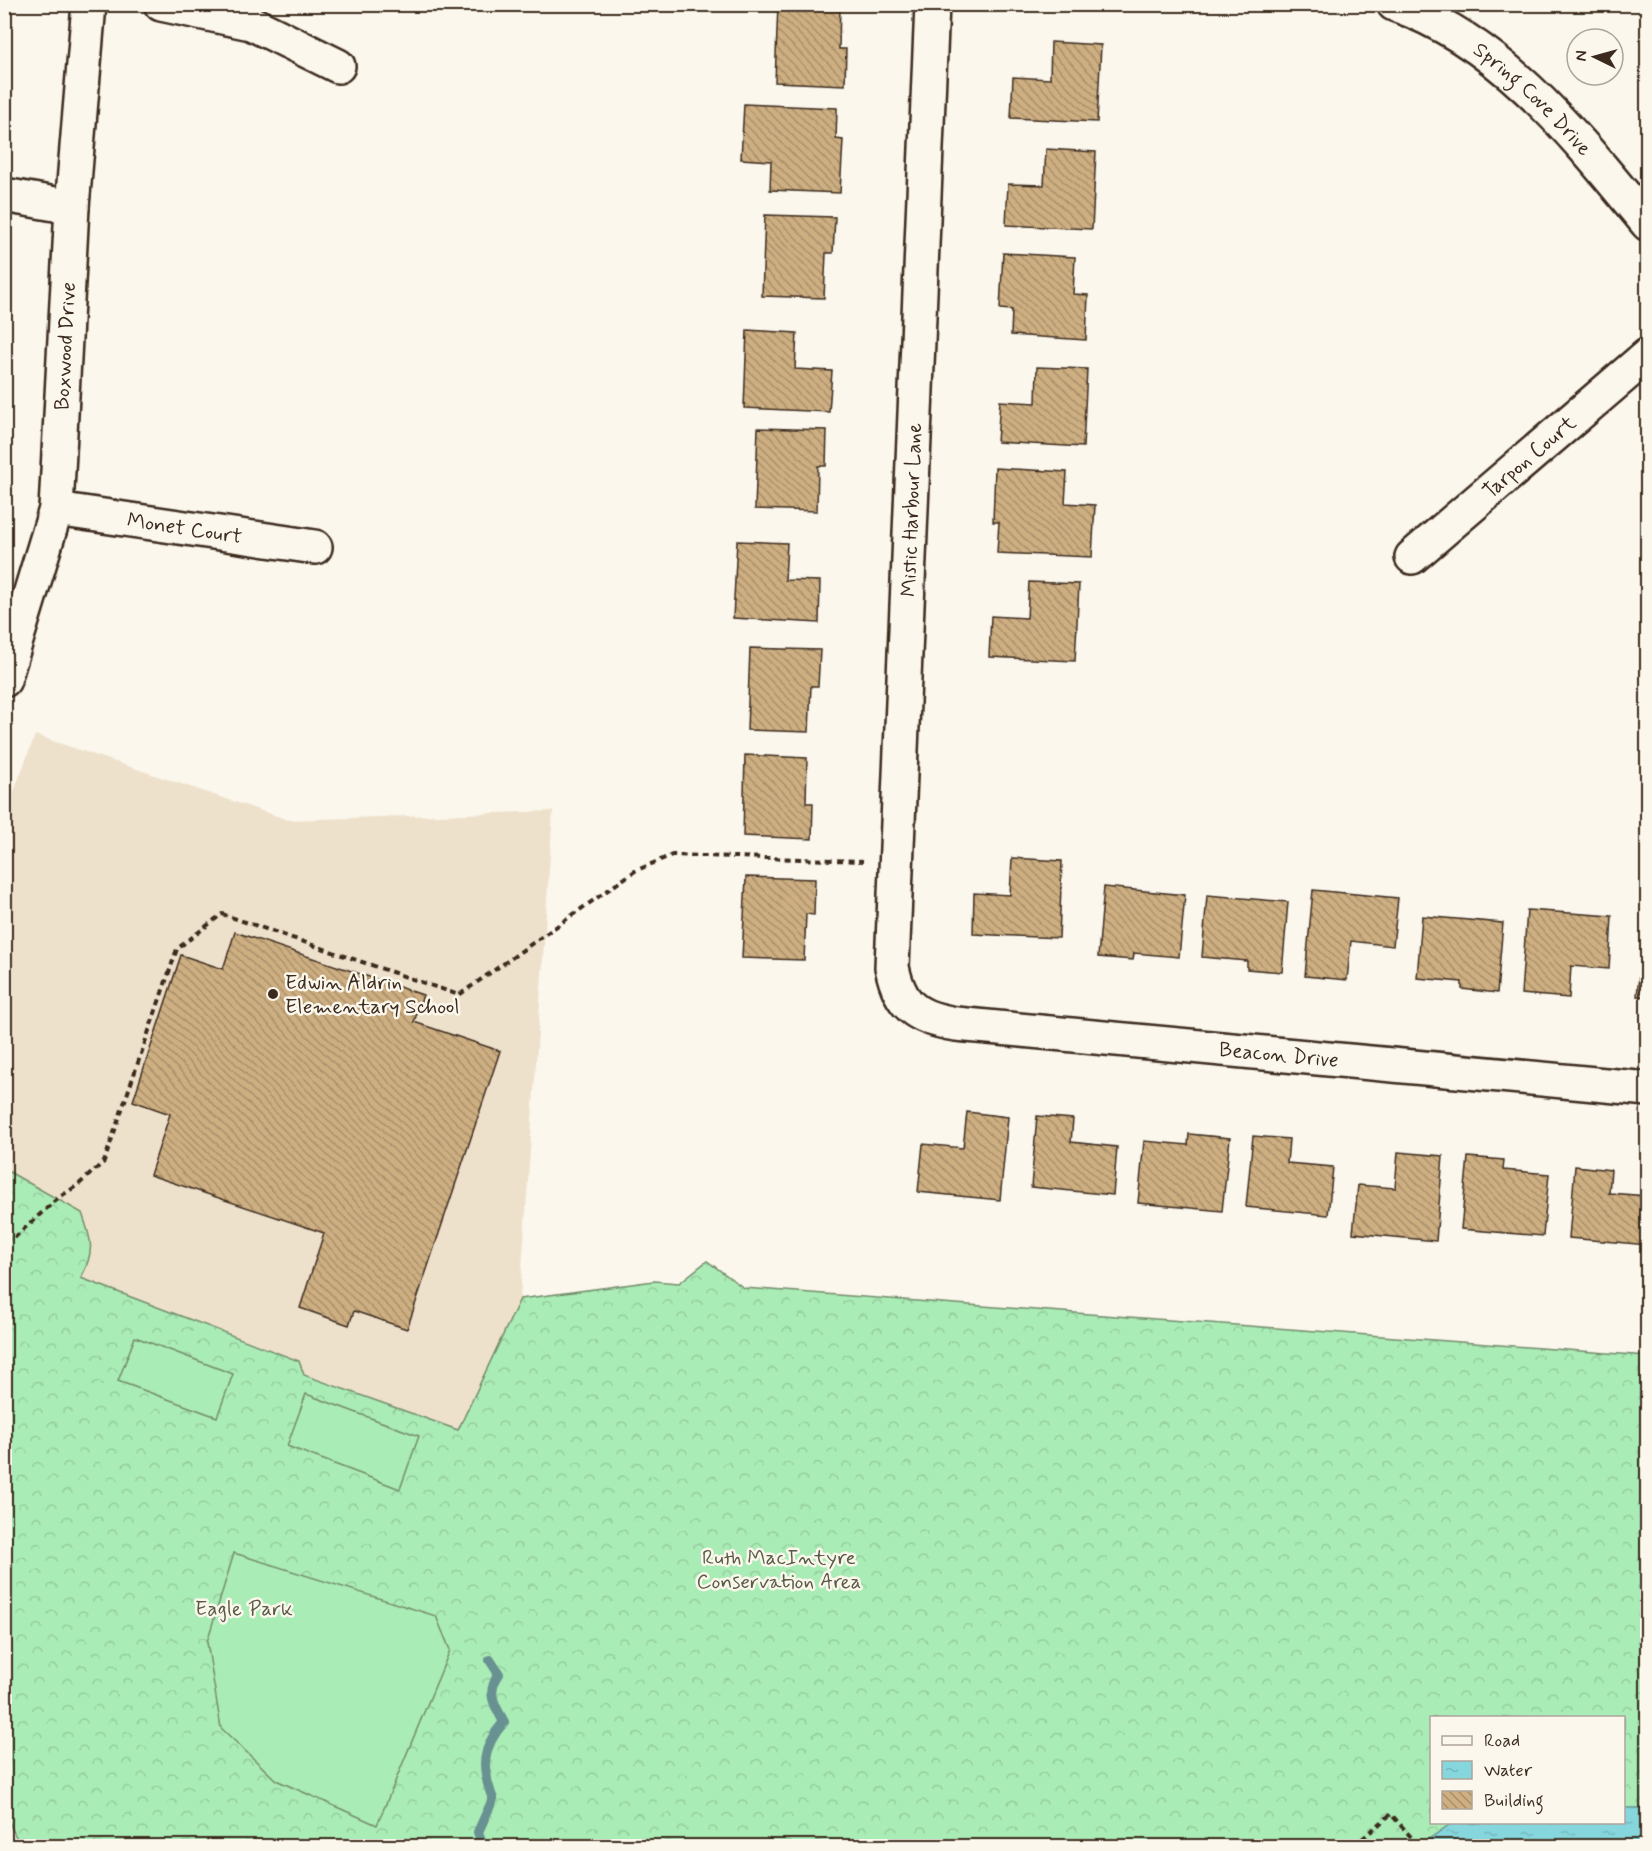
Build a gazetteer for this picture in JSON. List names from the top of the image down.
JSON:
{
  "streets": {
    "street": [
      "Spring Cove Drive",
      "Boxwood Drive",
      "Tarpon Court",
      "Mistic Harbour Lane",
      "Monet Court",
      "Beacon Drive"
    ]
  },
  "crossings": [
    ["Boxwood Drive", "Monet Court"],
    ["Mistic Harbour Lane", "Beacon Drive"]
  ],
  "parks": ["Ruth MacIntyre Conservation Area", "Eagle Park"],
  "places": ["Edwin Aldrin Elementary School"],
  "legend": ["Road", "Water", "Building"],
  "north": "left"
}
